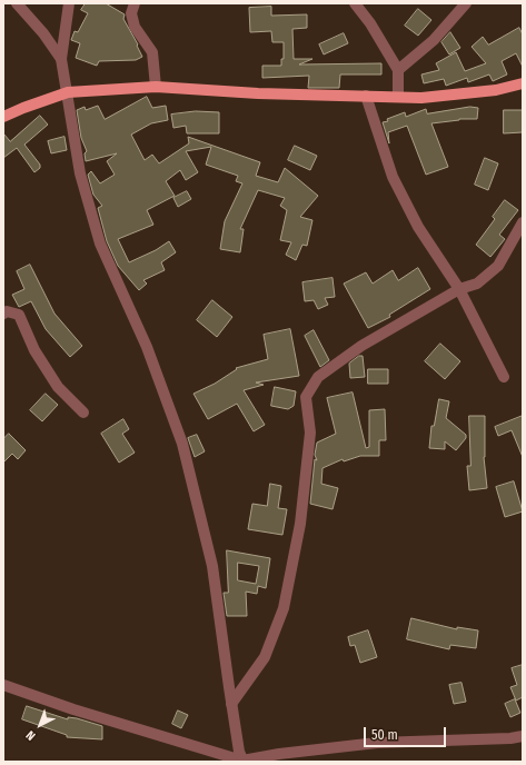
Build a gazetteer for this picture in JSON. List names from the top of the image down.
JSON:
{
  "scale_bar": "50 m",
  "north": "bottom left"
}
